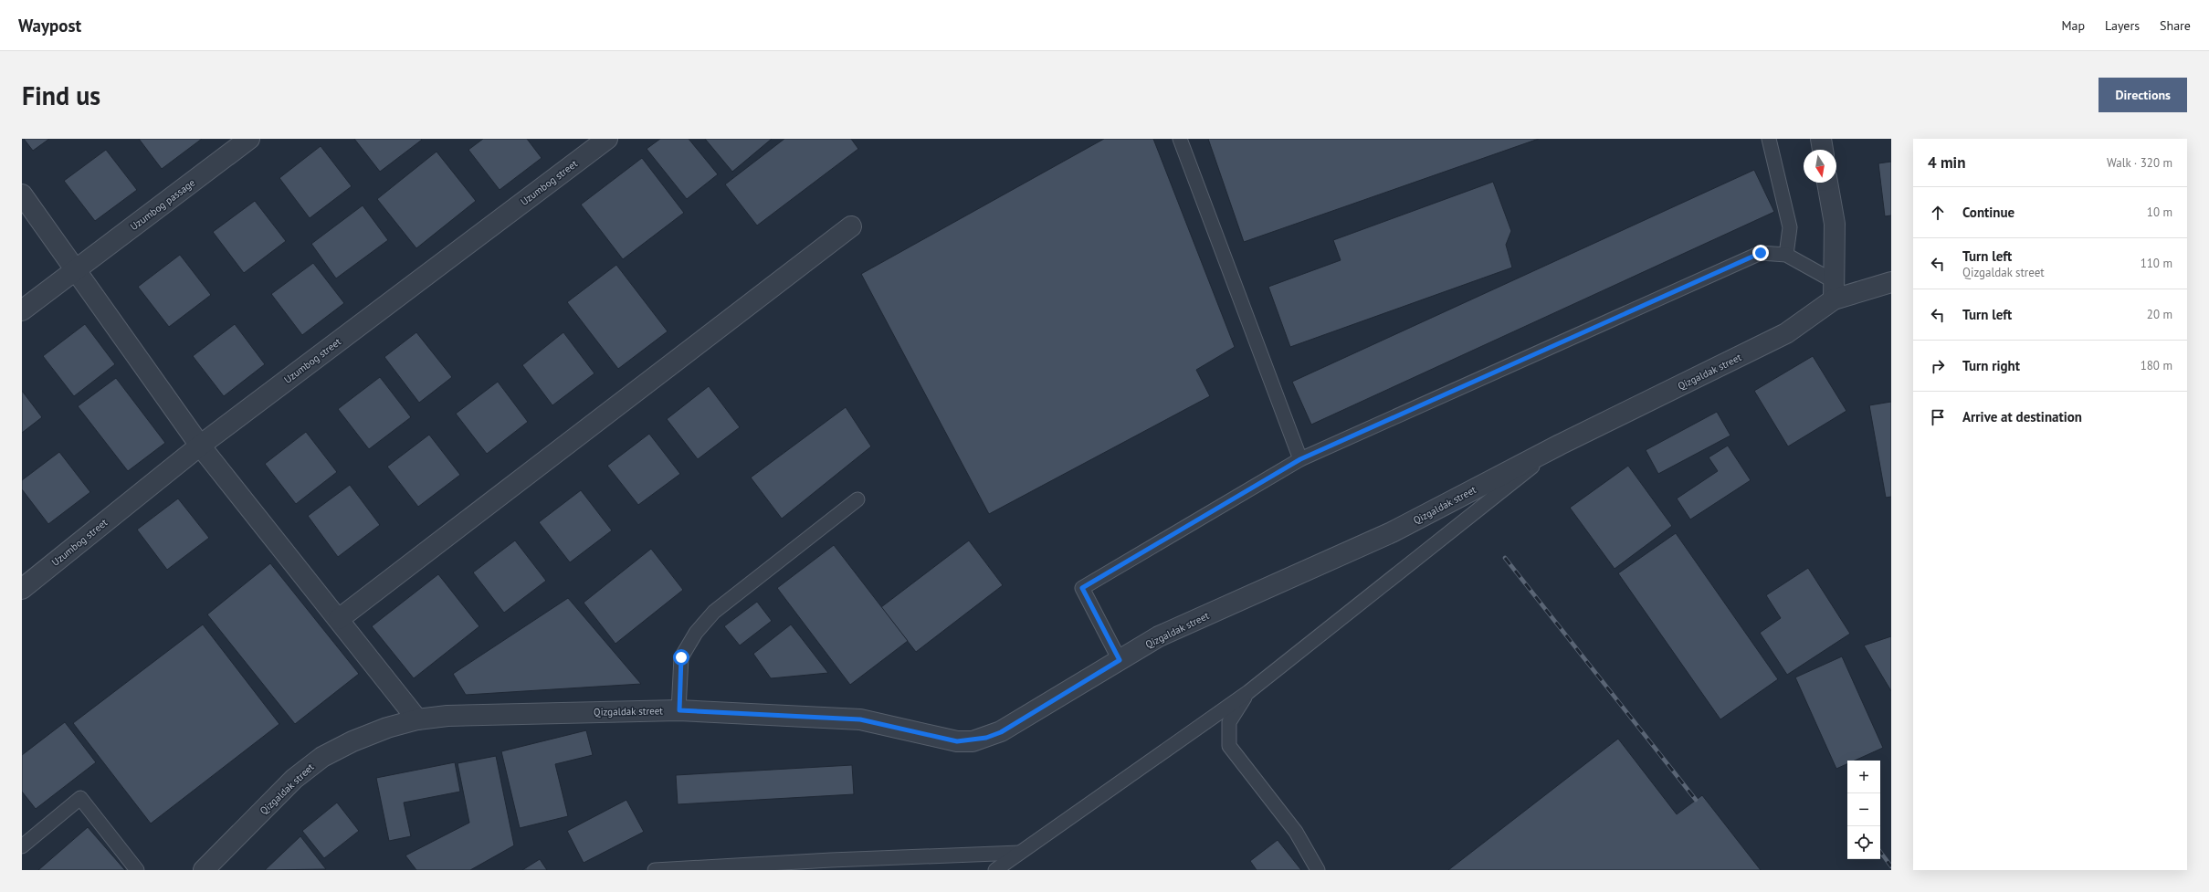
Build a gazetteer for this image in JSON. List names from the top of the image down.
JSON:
{
  "streets": {
    "street": ["Uzumbog street", "Uzumbog passage", "Qizgaldak street"]
  },
  "north": "bottom",
  "page": {
    "header": "Waypost",
    "nav": ["Map", "Layers", "Share"],
    "buttons": "Directions",
    "title": "Find us",
    "heading": ["4 min", "Walk · 320 m"],
    "list": [
      ["Continue", "10 m"],
      ["Turn left", "Qizgaldak street", "110 m"],
      ["Turn left", "20 m"],
      ["Turn right", "180 m"],
      "Arrive at destination"
    ],
    "map_buttons": ["+", "−"]
  }
}
